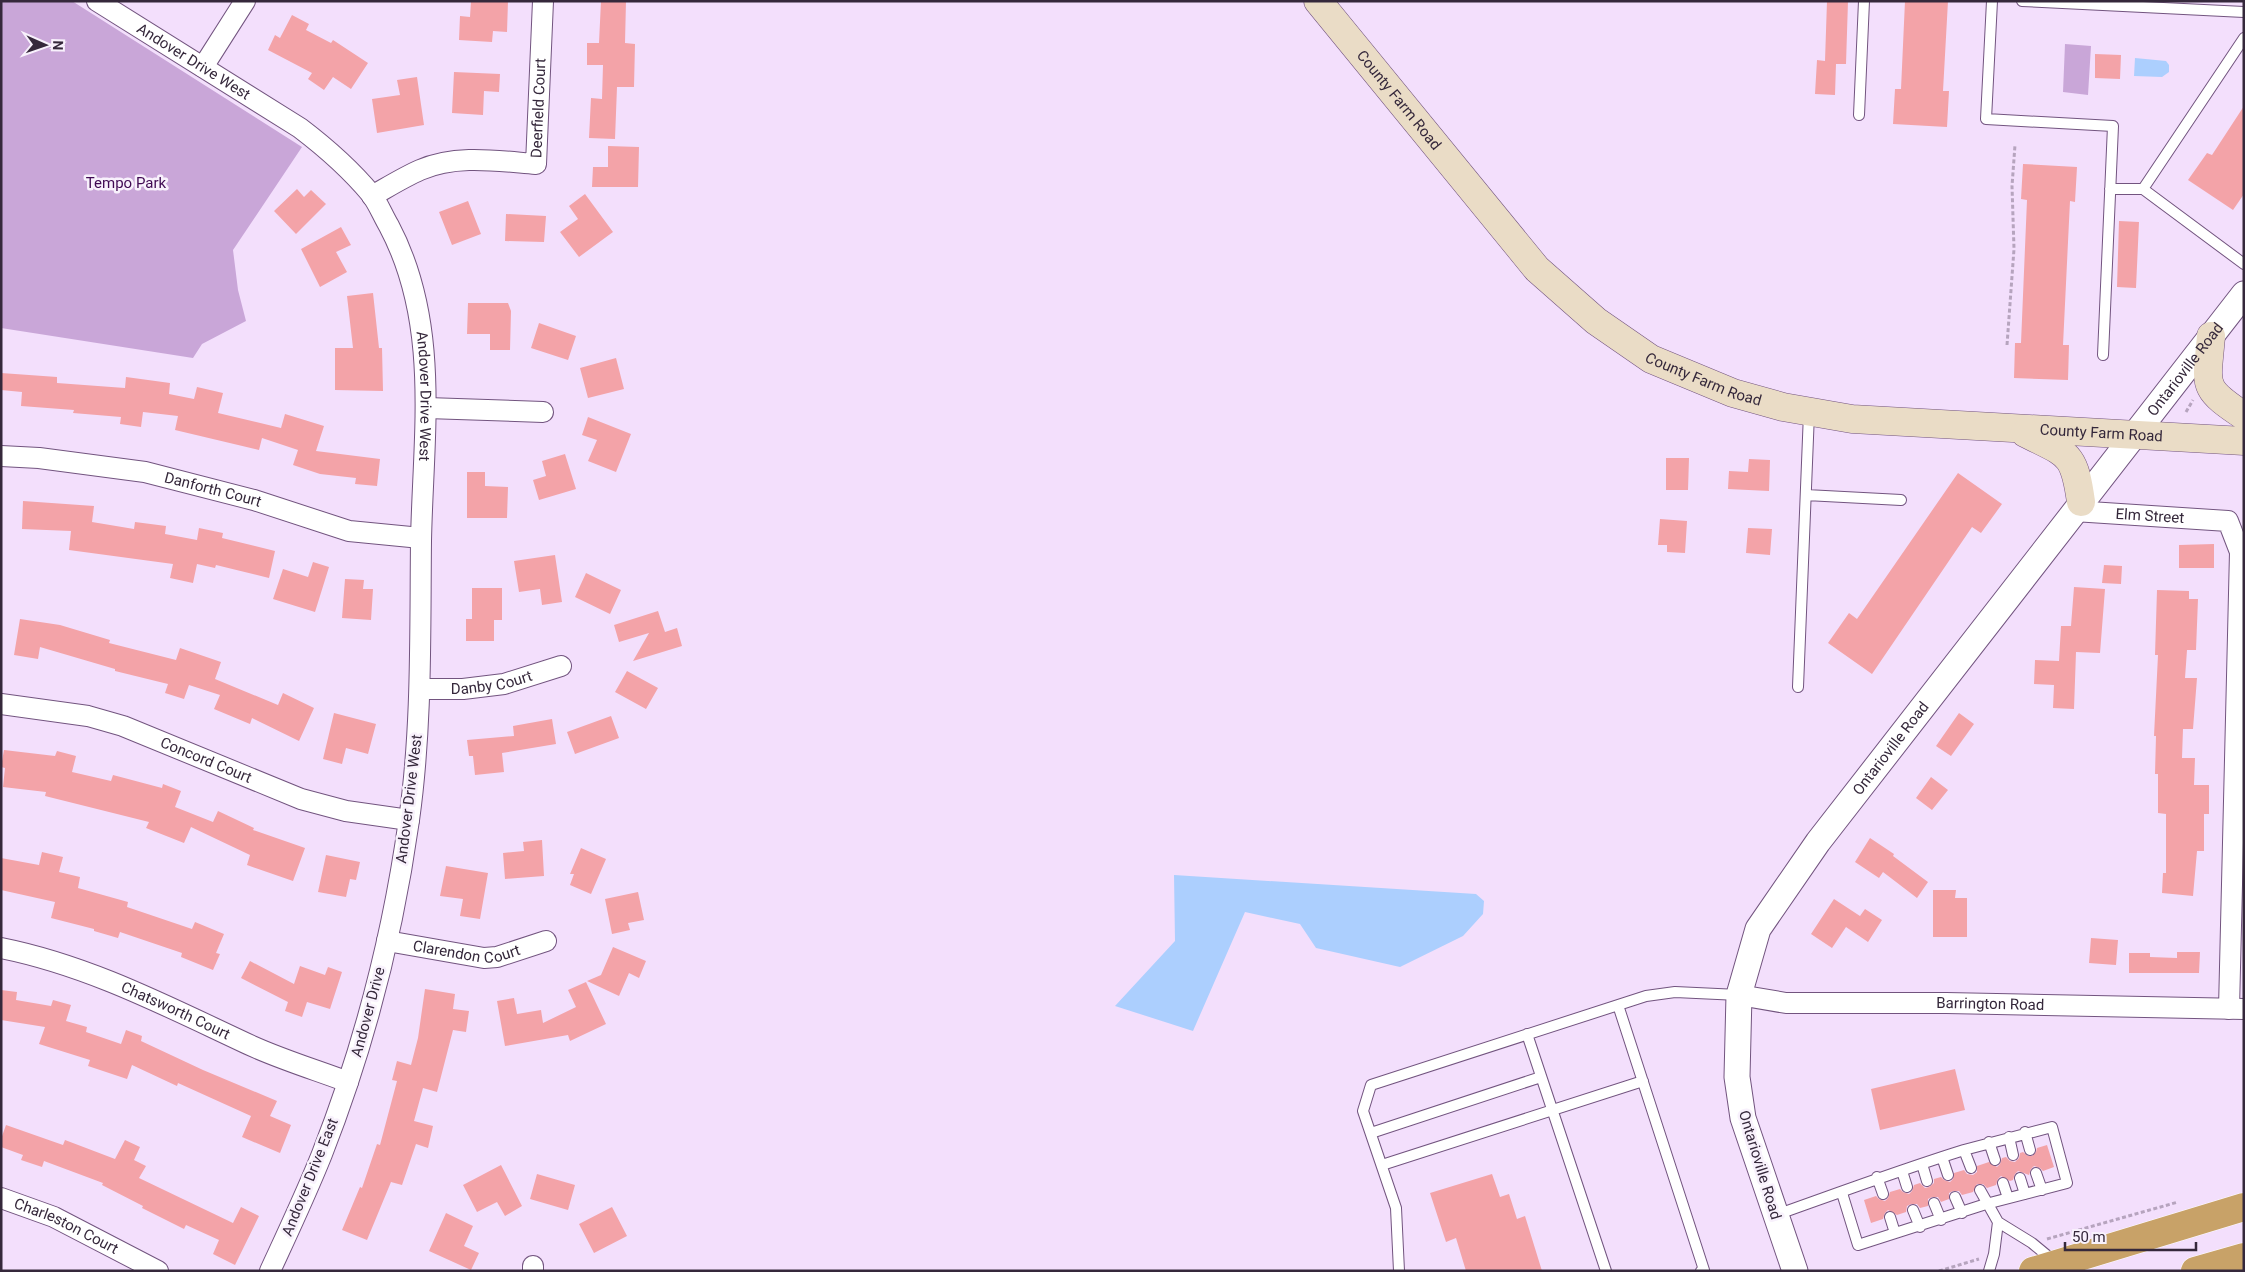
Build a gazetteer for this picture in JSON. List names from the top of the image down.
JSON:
{
  "streets": {
    "main road": ["County Farm Road"],
    "street": [
      "Andover Drive West",
      "Deerfield Court",
      "Ontarioville Road",
      "Danforth Court",
      "Elm Street",
      "Danby Court",
      "Concord Court",
      "Clarendon Court",
      "Barrington Road",
      "Chatsworth Court",
      "Andover Drive",
      "Andover Drive East",
      "Charleston Court"
    ]
  },
  "crossings": [
    ["Andover Drive West", "Deerfield Court"],
    ["Andover Drive West", "Danforth Court"],
    ["Andover Drive West", "Danby Court"],
    ["Andover Drive West", "Concord Court"],
    ["Andover Drive West", "Clarendon Court"],
    ["Andover Drive West", "Andover Drive"],
    ["County Farm Road", "Ontarioville Road"],
    ["Ontarioville Road", "Elm Street"],
    ["Ontarioville Road", "Barrington Road"],
    ["Elm Street", "Barrington Road"],
    ["Clarendon Court", "Andover Drive"],
    ["Chatsworth Court", "Andover Drive"],
    ["Chatsworth Court", "Andover Drive East"],
    ["Andover Drive", "Andover Drive East"]
  ],
  "parks": ["Tempo Park"],
  "scale_bar": "50 m",
  "north": "right"
}
